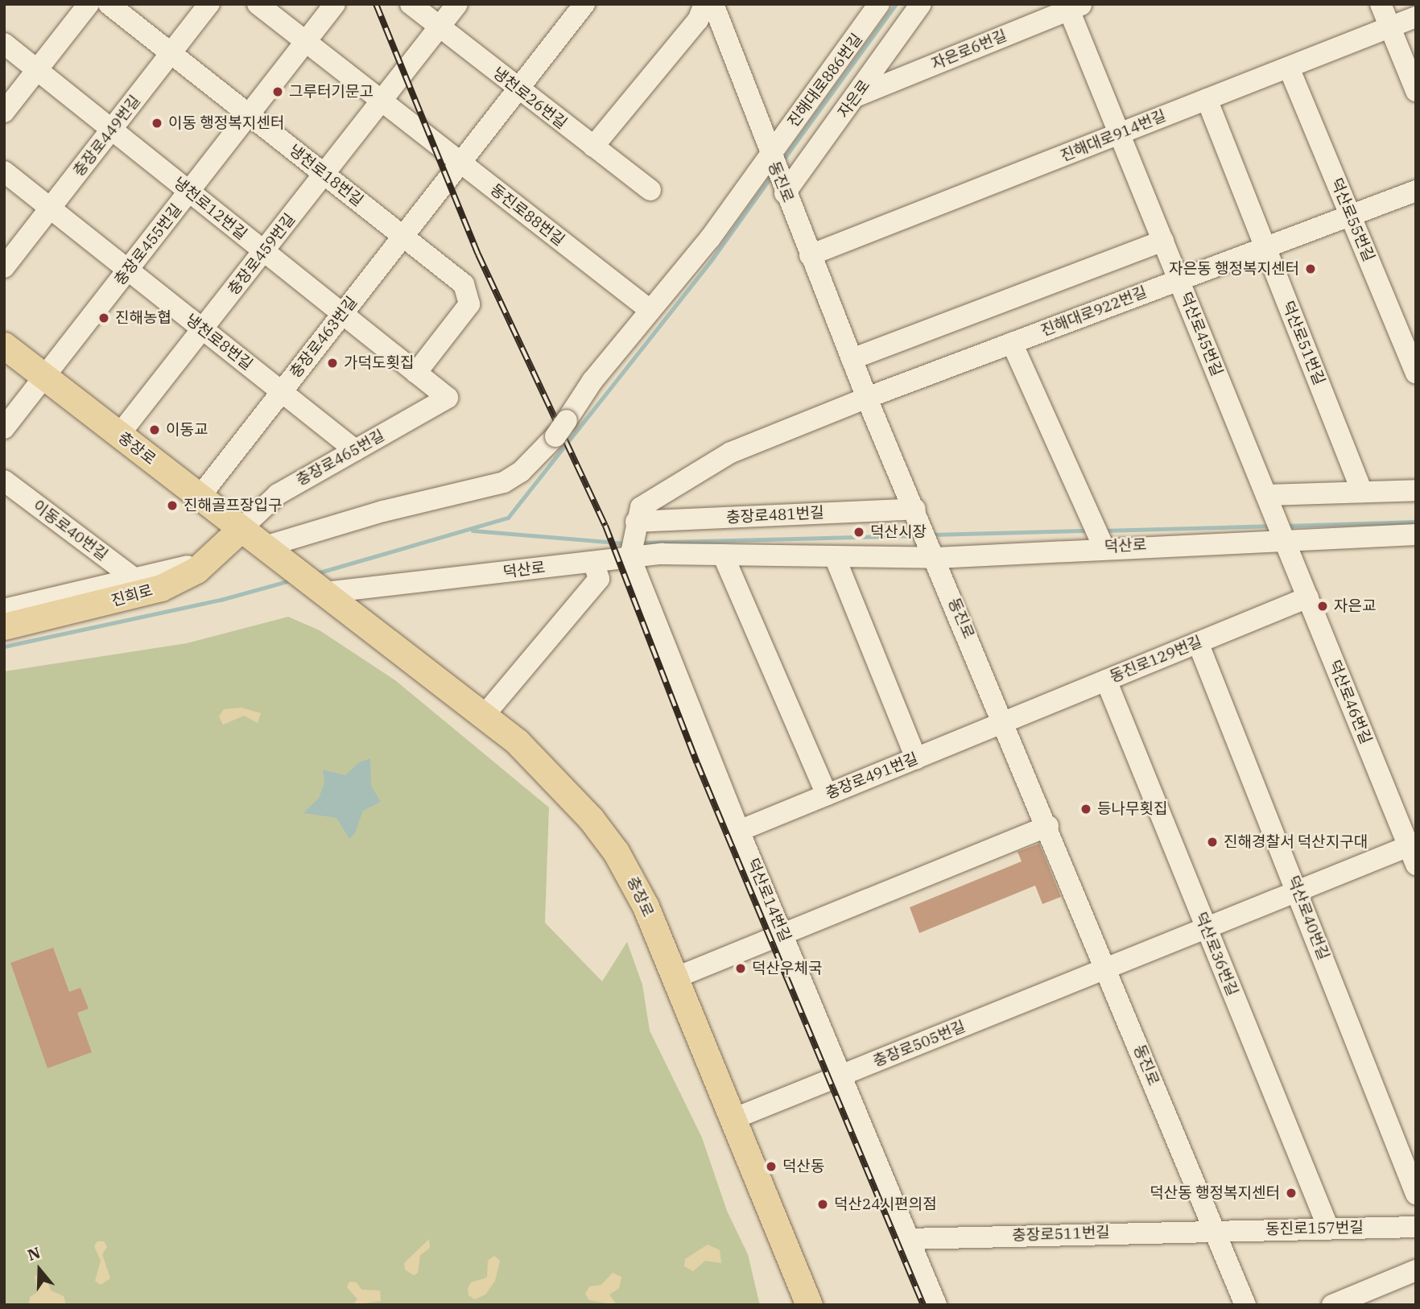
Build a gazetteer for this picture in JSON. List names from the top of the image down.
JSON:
{
  "streets": {
    "main road": ["충장로", "진희로"],
    "street": [
      "자은로6번길",
      "진해대로886번길",
      "냉천로26번길",
      "자은로",
      "충장로449번길",
      "진해대로914번길",
      "냉천로18번길",
      "동진로",
      "냉천로12번길",
      "동진로88번길",
      "덕산로55번길",
      "충장로455번길",
      "충장로459번길",
      "진해대로922번길",
      "덕산로45번길",
      "충장로463번길",
      "냉천로8번길",
      "덕산로51번길",
      "충장로465번길",
      "충장로481번길",
      "이동로40번길",
      "덕산로",
      "동진로129번길",
      "덕산로46번길",
      "충장로491번길",
      "덕산로14번길",
      "덕산로40번길",
      "덕산로36번길",
      "충장로505번길",
      "동진로157번길",
      "충장로511번길"
    ]
  },
  "crossings": [
    ["자은로6번길", "자은로"],
    ["자은로6번길", "덕산로45번길"],
    ["진해대로886번길", "동진로"],
    ["진해대로886번길", "충장로"],
    ["냉천로26번길", "충장로459번길"],
    ["자은로", "동진로"],
    ["충장로449번길", "냉천로18번길"],
    ["충장로449번길", "냉천로12번길"],
    ["충장로449번길", "냉천로8번길"],
    ["진해대로914번길", "동진로"],
    ["진해대로914번길", "덕산로55번길"],
    ["진해대로914번길", "덕산로45번길"],
    ["진해대로914번길", "덕산로51번길"],
    ["냉천로18번길", "냉천로12번길"],
    ["냉천로18번길", "충장로455번길"],
    ["냉천로18번길", "충장로459번길"],
    ["냉천로18번길", "충장로463번길"],
    ["동진로", "진해대로922번길"],
    ["동진로", "충장로481번길"],
    ["동진로", "덕산로"],
    ["동진로", "동진로129번길"],
    ["동진로", "충장로491번길"],
    ["동진로", "충장로505번길"],
    ["동진로", "동진로157번길"],
    ["동진로", "충장로511번길"],
    ["냉천로12번길", "충장로455번길"],
    ["냉천로12번길", "충장로459번길"],
    ["냉천로12번길", "충장로463번길"],
    ["냉천로12번길", "충장로465번길"],
    ["동진로88번길", "충장로455번길"],
    ["동진로88번길", "충장로459번길"],
    ["동진로88번길", "충장로463번길"],
    ["덕산로55번길", "진해대로922번길"],
    ["충장로455번길", "냉천로8번길"],
    ["충장로455번길", "충장로"],
    ["충장로459번길", "냉천로8번길"],
    ["충장로459번길", "충장로"],
    ["진해대로922번길", "덕산로45번길"],
    ["진해대로922번길", "덕산로51번길"],
    ["덕산로45번길", "덕산로"],
    ["덕산로45번길", "덕산로46번길"],
    ["충장로463번길", "냉천로8번길"],
    ["충장로463번길", "충장로"],
    ["냉천로8번길", "충장로465번길"],
    ["충장로", "충장로465번길"],
    ["충장로", "덕산로"],
    ["충장로", "진희로"],
    ["충장로", "충장로505번길"],
    ["충장로465번길", "진희로"],
    ["덕산로", "덕산로46번길"],
    ["덕산로", "덕산로14번길"],
    ["동진로129번길", "덕산로46번길"],
    ["동진로129번길", "충장로491번길"],
    ["동진로129번길", "덕산로40번길"],
    ["동진로129번길", "덕산로36번길"],
    ["덕산로46번길", "충장로505번길"],
    ["충장로491번길", "덕산로14번길"],
    ["덕산로14번길", "충장로505번길"],
    ["덕산로14번길", "충장로511번길"],
    ["덕산로40번길", "충장로505번길"],
    ["덕산로36번길", "충장로505번길"],
    ["덕산로36번길", "동진로157번길"],
    ["동진로157번길", "충장로511번길"]
  ],
  "places": [
    "그루터기문고",
    "이동 행정복지센터",
    "자은동 행정복지센터",
    "진해농협",
    "가덕도횟집",
    "이동교",
    "진해골프장입구",
    "덕산시장",
    "자은교",
    "등나무횟집",
    "진해경찰서 덕산지구대",
    "덕산우체국",
    "덕산동",
    "덕산동 행정복지센터",
    "덕산24시편의점"
  ],
  "north": "top"
}
